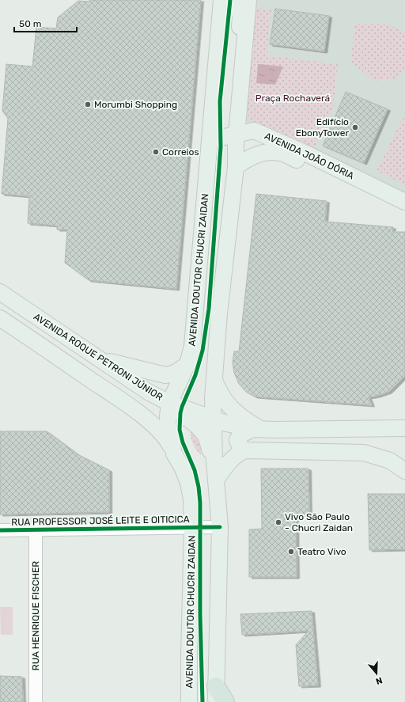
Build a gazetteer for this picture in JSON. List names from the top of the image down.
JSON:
{
  "streets": {
    "main road": ["AVENIDA JOÃO DÓRIA", "AVENIDA DOUTOR CHUCRI ZAIDAN", "AVENIDA ROQUE PETRONI JÚNIOR"],
    "street": ["RUA PROFESSOR JOSÉ LEITE E OITICICA", "RUA HENRIQUE FISCHER"]
  },
  "crossings": [
    ["AVENIDA JOÃO DÓRIA", "AVENIDA DOUTOR CHUCRI ZAIDAN"],
    ["AVENIDA DOUTOR CHUCRI ZAIDAN", "AVENIDA ROQUE PETRONI JÚNIOR"],
    ["AVENIDA DOUTOR CHUCRI ZAIDAN", "RUA PROFESSOR JOSÉ LEITE E OITICICA"],
    ["RUA PROFESSOR JOSÉ LEITE E OITICICA", "RUA HENRIQUE FISCHER"]
  ],
  "parks": ["Praça Rochaverá"],
  "places": [
    "Morumbi Shopping",
    "Edifício EbonyTower",
    "Correios",
    "Vivo São Paulo - Chucri Zaidan",
    "Teatro Vivo"
  ],
  "scale_bar": "50 m",
  "north": "bottom"
}
